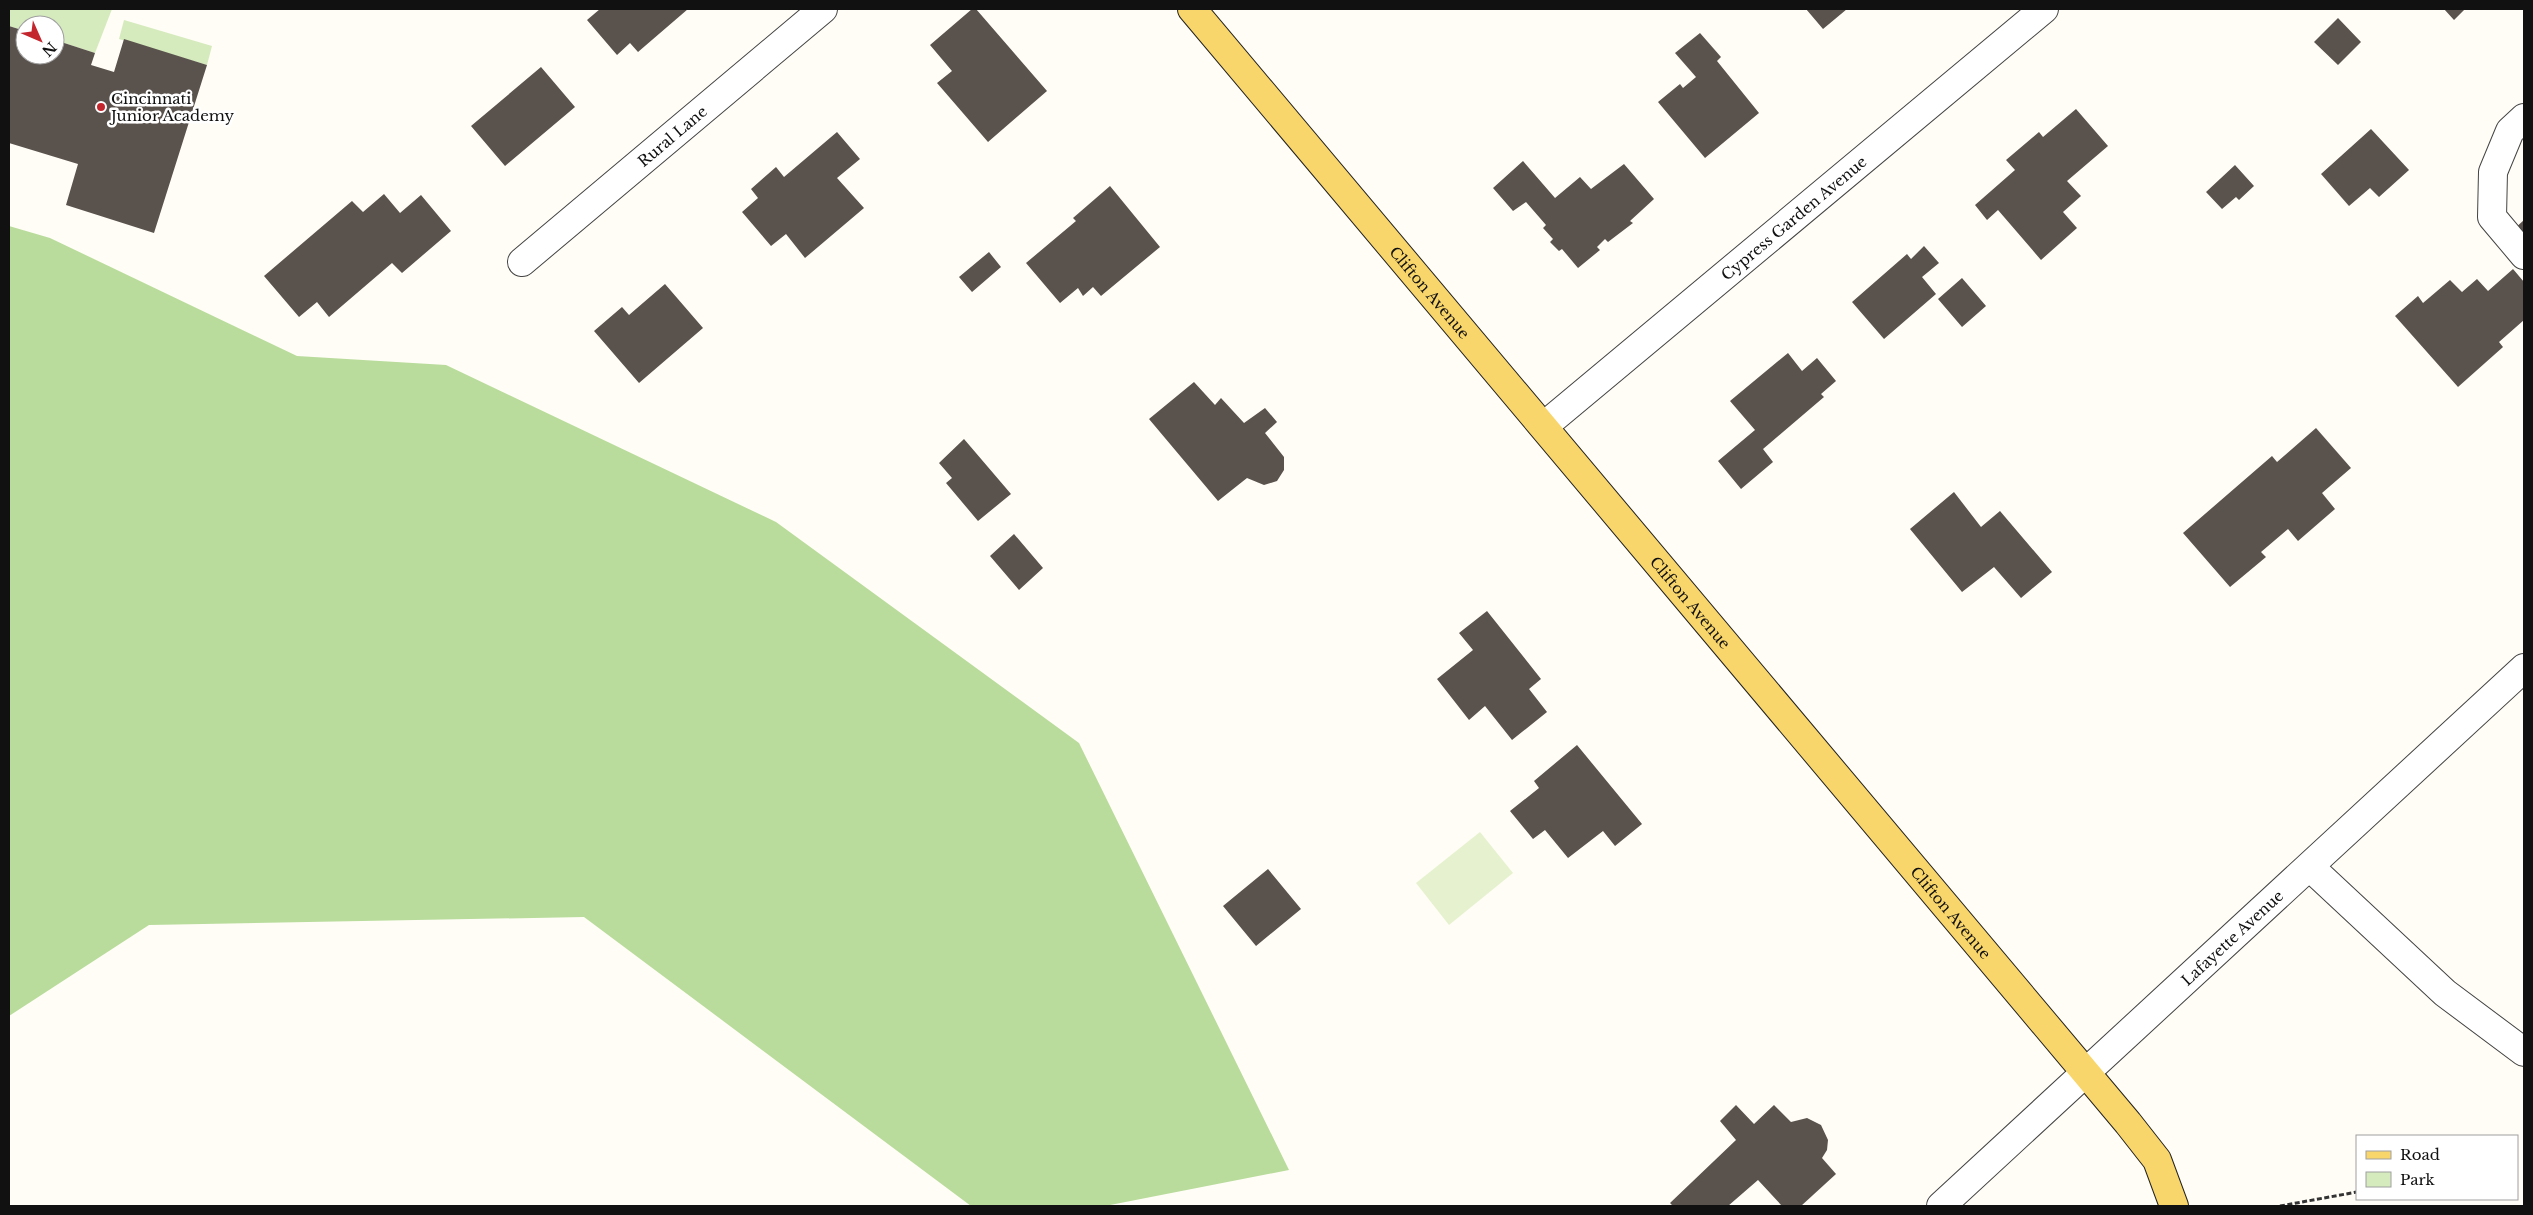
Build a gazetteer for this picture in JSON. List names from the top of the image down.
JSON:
{
  "streets": {
    "main road": ["Clifton Avenue"],
    "street": ["Rural Lane", "Cypress Garden Avenue", "Lafayette Avenue"]
  },
  "crossings": [
    ["Cypress Garden Avenue", "Clifton Avenue"],
    ["Clifton Avenue", "Lafayette Avenue"]
  ],
  "places": ["Cincinnati Junior Academy"],
  "legend": ["Road", "Park"],
  "north": "bottom right"
}
